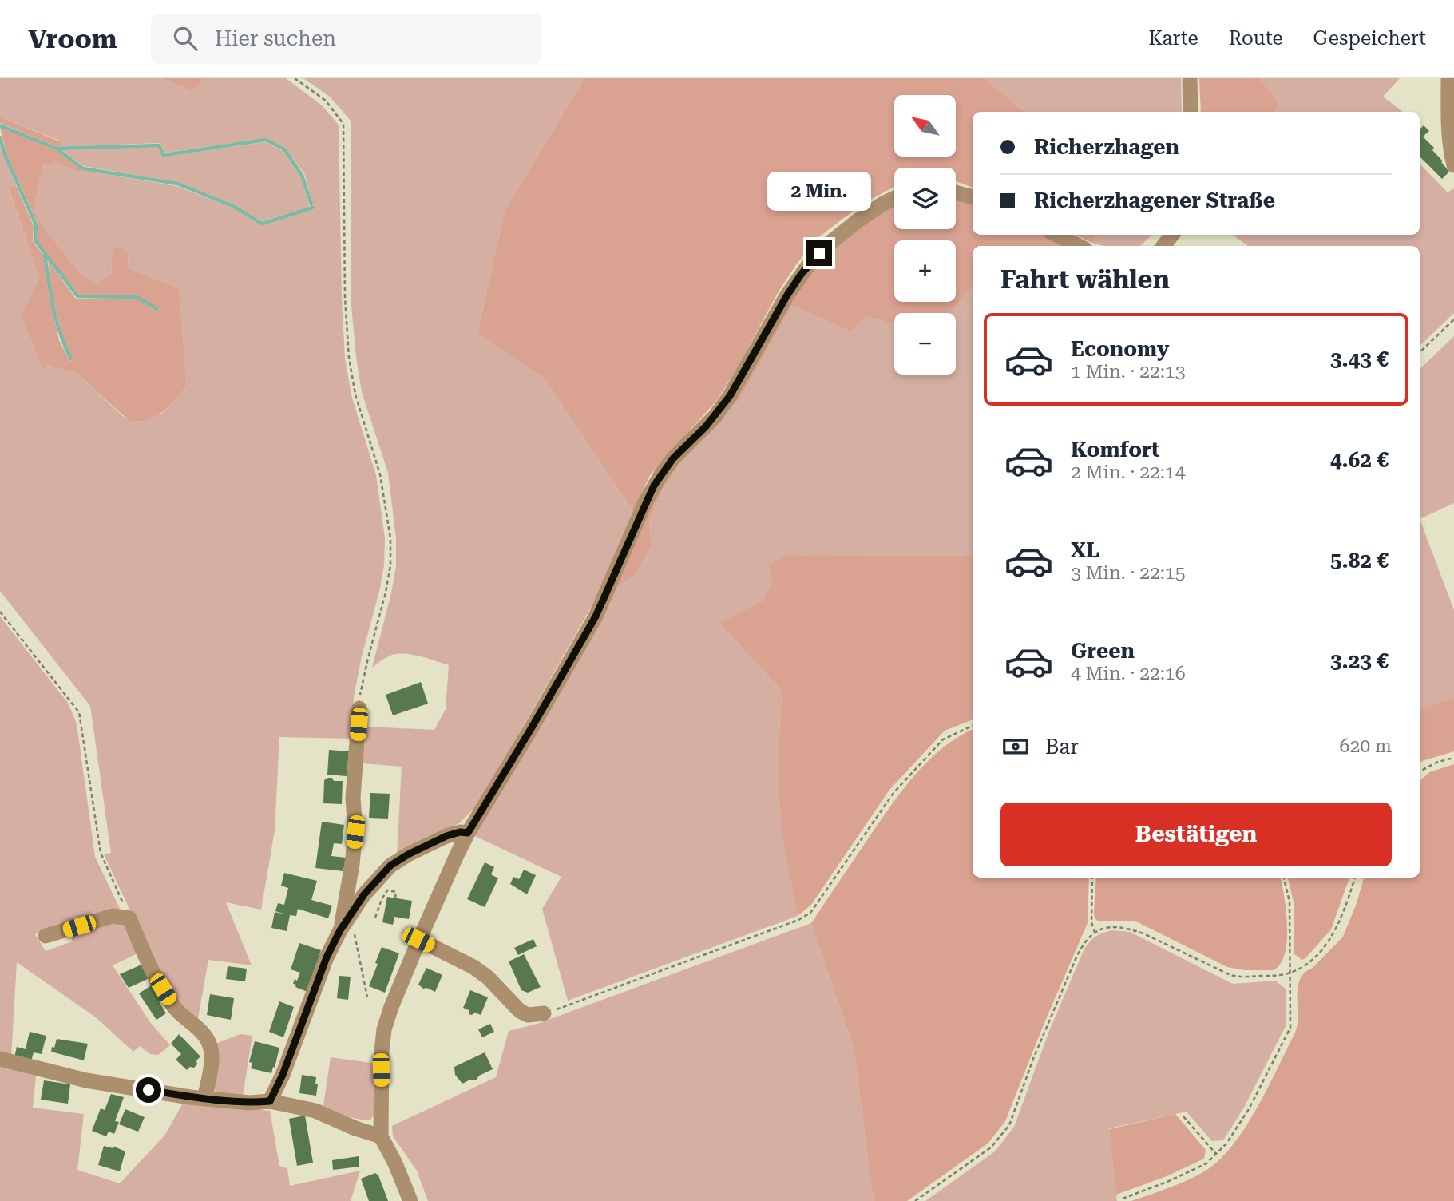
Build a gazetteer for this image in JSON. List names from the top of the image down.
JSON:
{
  "north": "top left",
  "page": {
    "header": "Vroom",
    "search": "Hier suchen",
    "nav": ["Karte", "Route", "Gespeichert"],
    "map_buttons": ["+", "−"],
    "banner": ["Richerzhagen", "Richerzhagener Straße"],
    "bubble": "2 Min.",
    "heading": "Fahrt wählen",
    "list": [
      {
        "name": "Economy",
        "note": "1 Min. · 22:13",
        "value": "3.43 €"
      },
      {
        "name": "Komfort",
        "note": "2 Min. · 22:14",
        "value": "4.62 €"
      },
      {
        "name": "XL",
        "note": "3 Min. · 22:15",
        "value": "5.82 €"
      },
      {
        "name": "Green",
        "note": "4 Min. · 22:16",
        "value": "3.23 €"
      }
    ],
    "pay": ["Bar", "620 m"],
    "buttons": "Bestätigen"
  }
}
